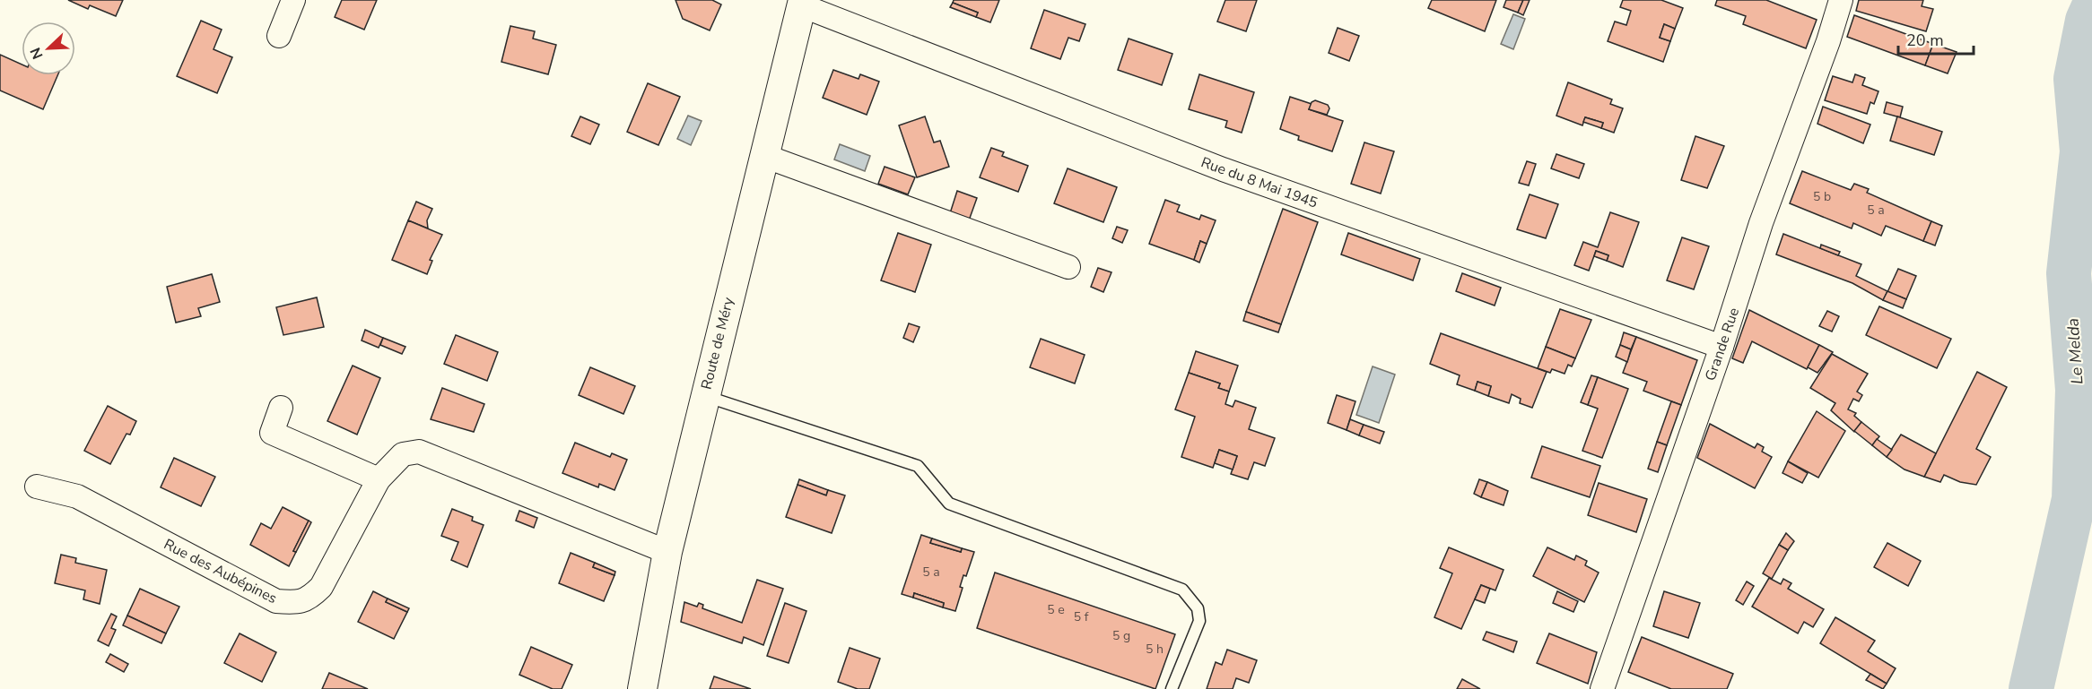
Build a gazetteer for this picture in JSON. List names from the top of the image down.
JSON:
{
  "streets": {
    "street": [
      "Rue du 8 Mai 1945",
      "Route de Méry",
      "Grande Rue",
      "Rue des Aubépines"
    ]
  },
  "crossings": [
    ["Rue du 8 Mai 1945", "Route de Méry"],
    ["Rue du 8 Mai 1945", "Grande Rue"],
    ["Route de Méry", "Rue des Aubépines"]
  ],
  "water": ["Le Melda"],
  "house_numbers": [
    "5 b",
    "5 a",
    "5 a",
    "5 e",
    "5 f",
    "5 g",
    "5 h"
  ],
  "scale_bar": "20 m",
  "north": "bottom left"
}
